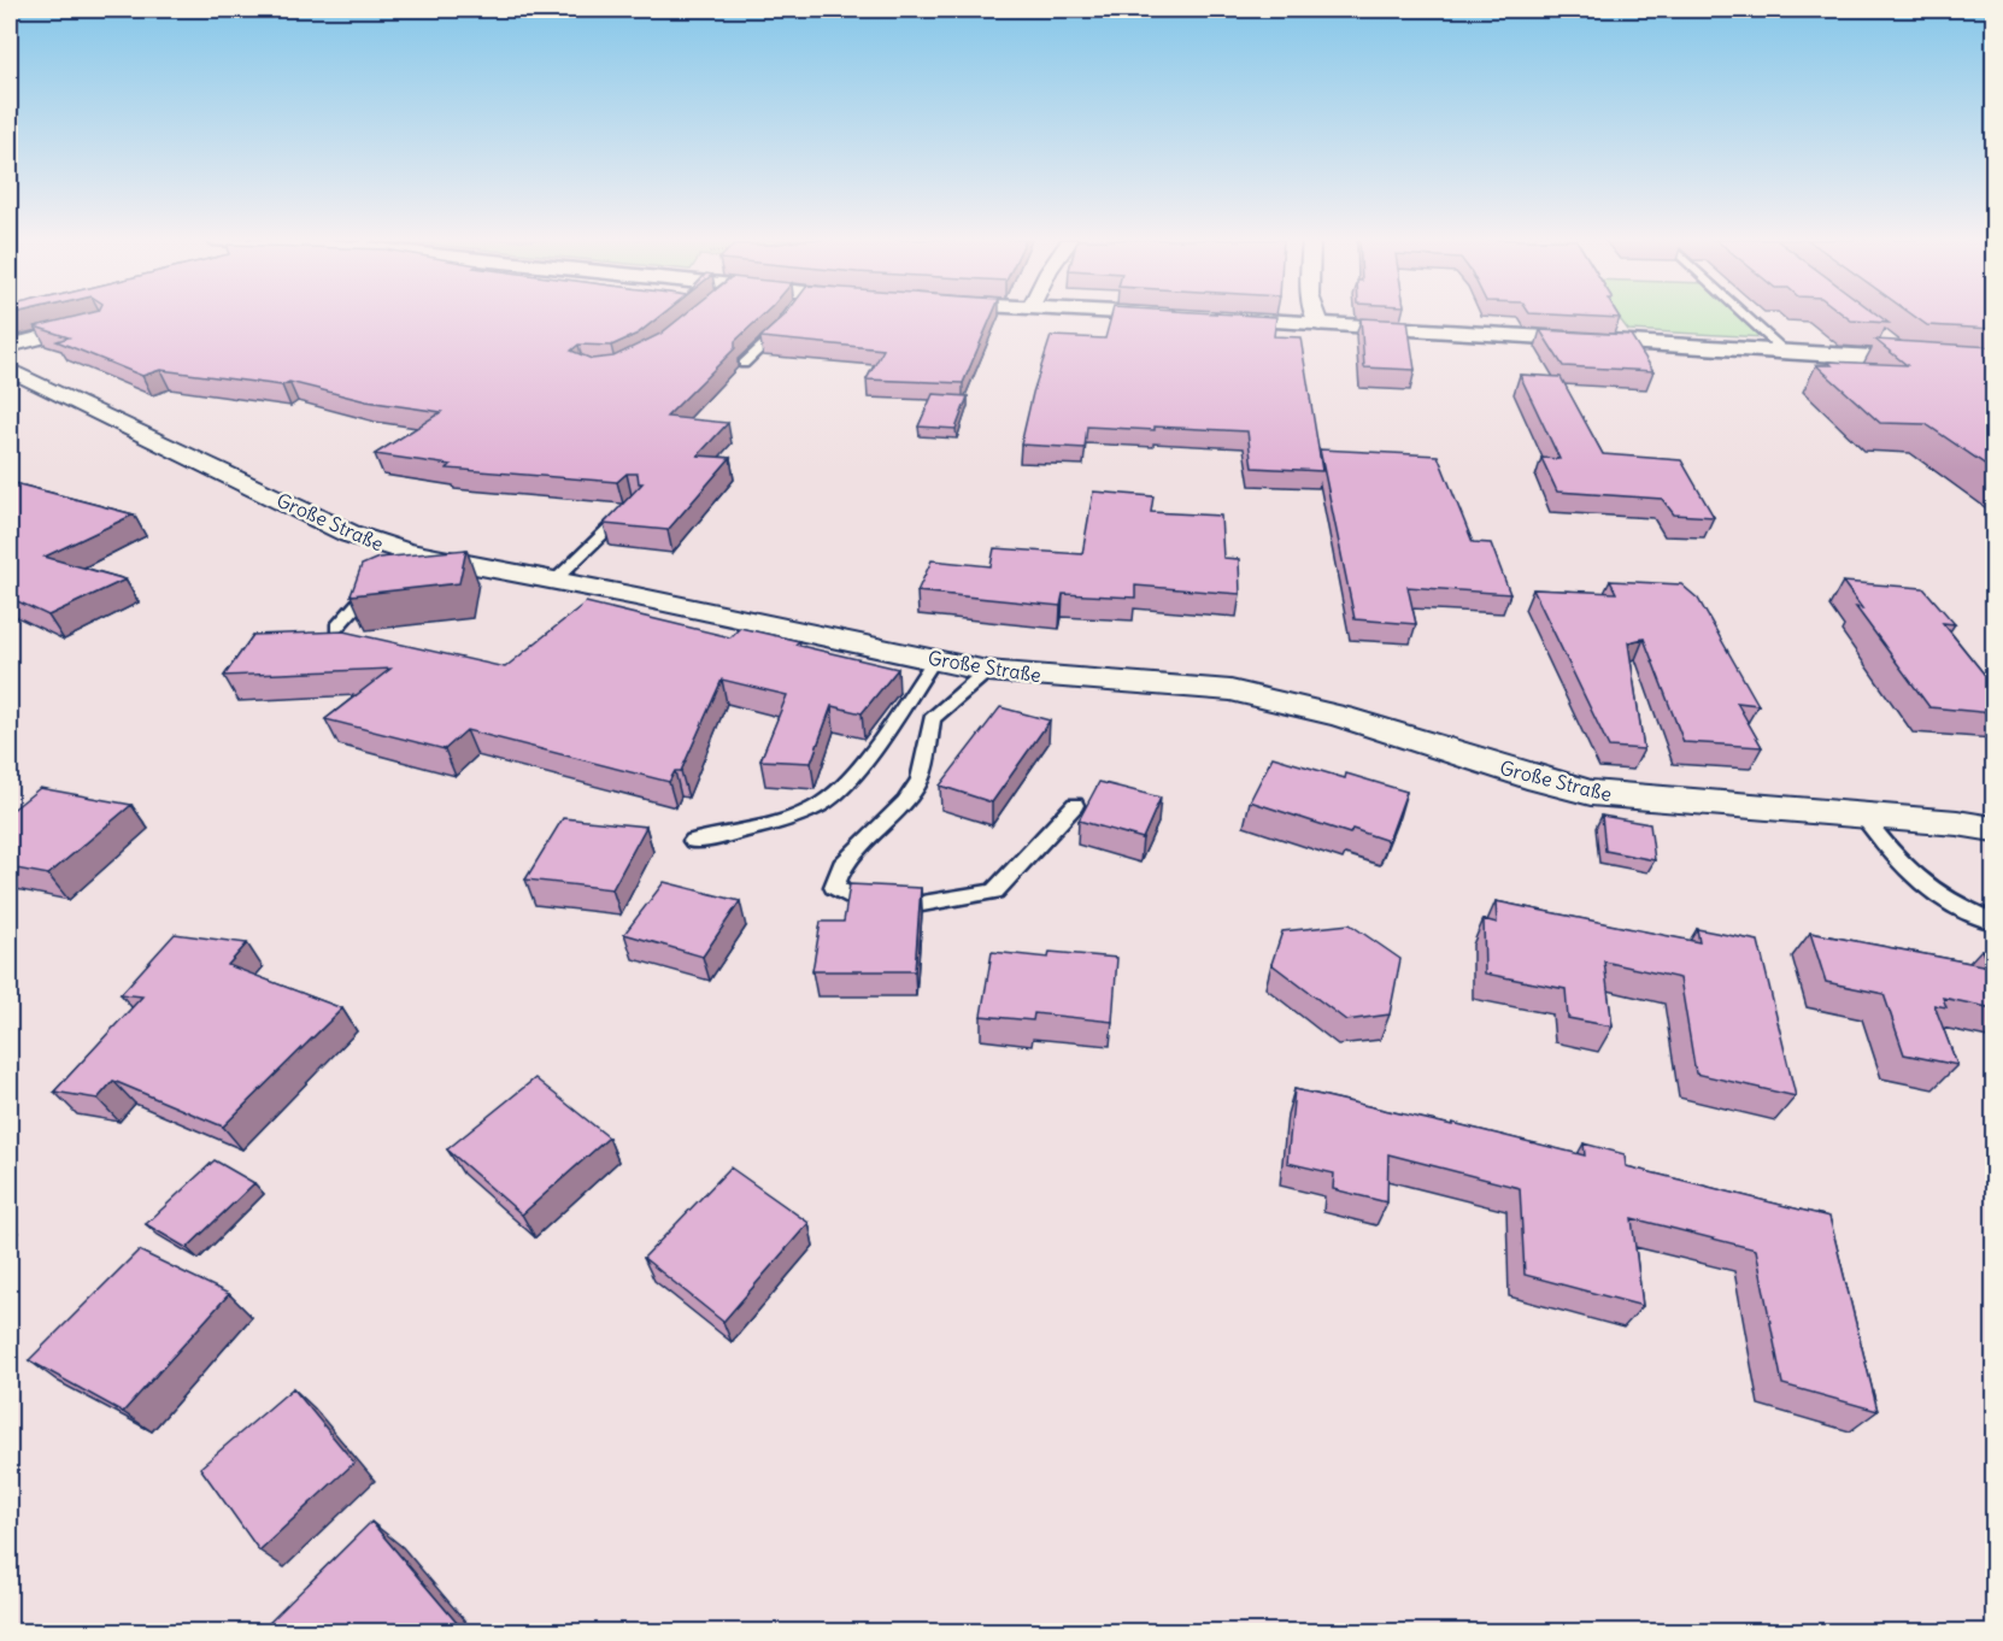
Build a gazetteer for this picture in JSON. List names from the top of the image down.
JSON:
{
  "streets": {
    "street": ["Große Straße"]
  }
}
